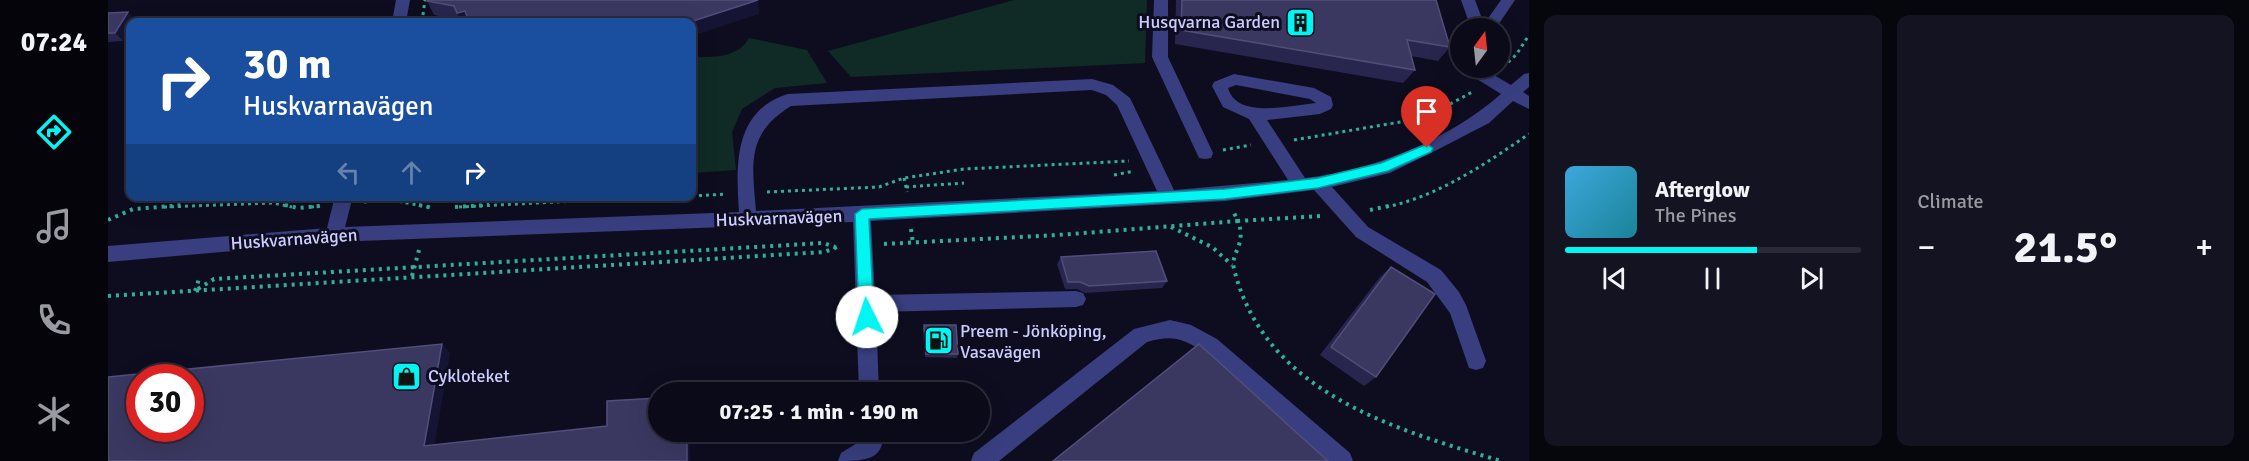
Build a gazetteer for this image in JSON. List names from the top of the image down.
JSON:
{
  "streets": {
    "street": ["Huskvarnavägen"]
  },
  "places": {
    "building": ["Husqvarna Garden"],
    "fuel station": ["Preem - Jönköping, Vasavägen"],
    "shop": ["Cykloteket"]
  },
  "north": "top",
  "page": {
    "tabs": "07:24",
    "tile": "Climate",
    "turn": ["30 m", "Huskvarnavägen"],
    "song": ["Afterglow", "The Pines"],
    "heat": ["−", "21.5°", "+"],
    "limit": "30",
    "trip": "07:25 · 1 min · 190 m"
  }
}
